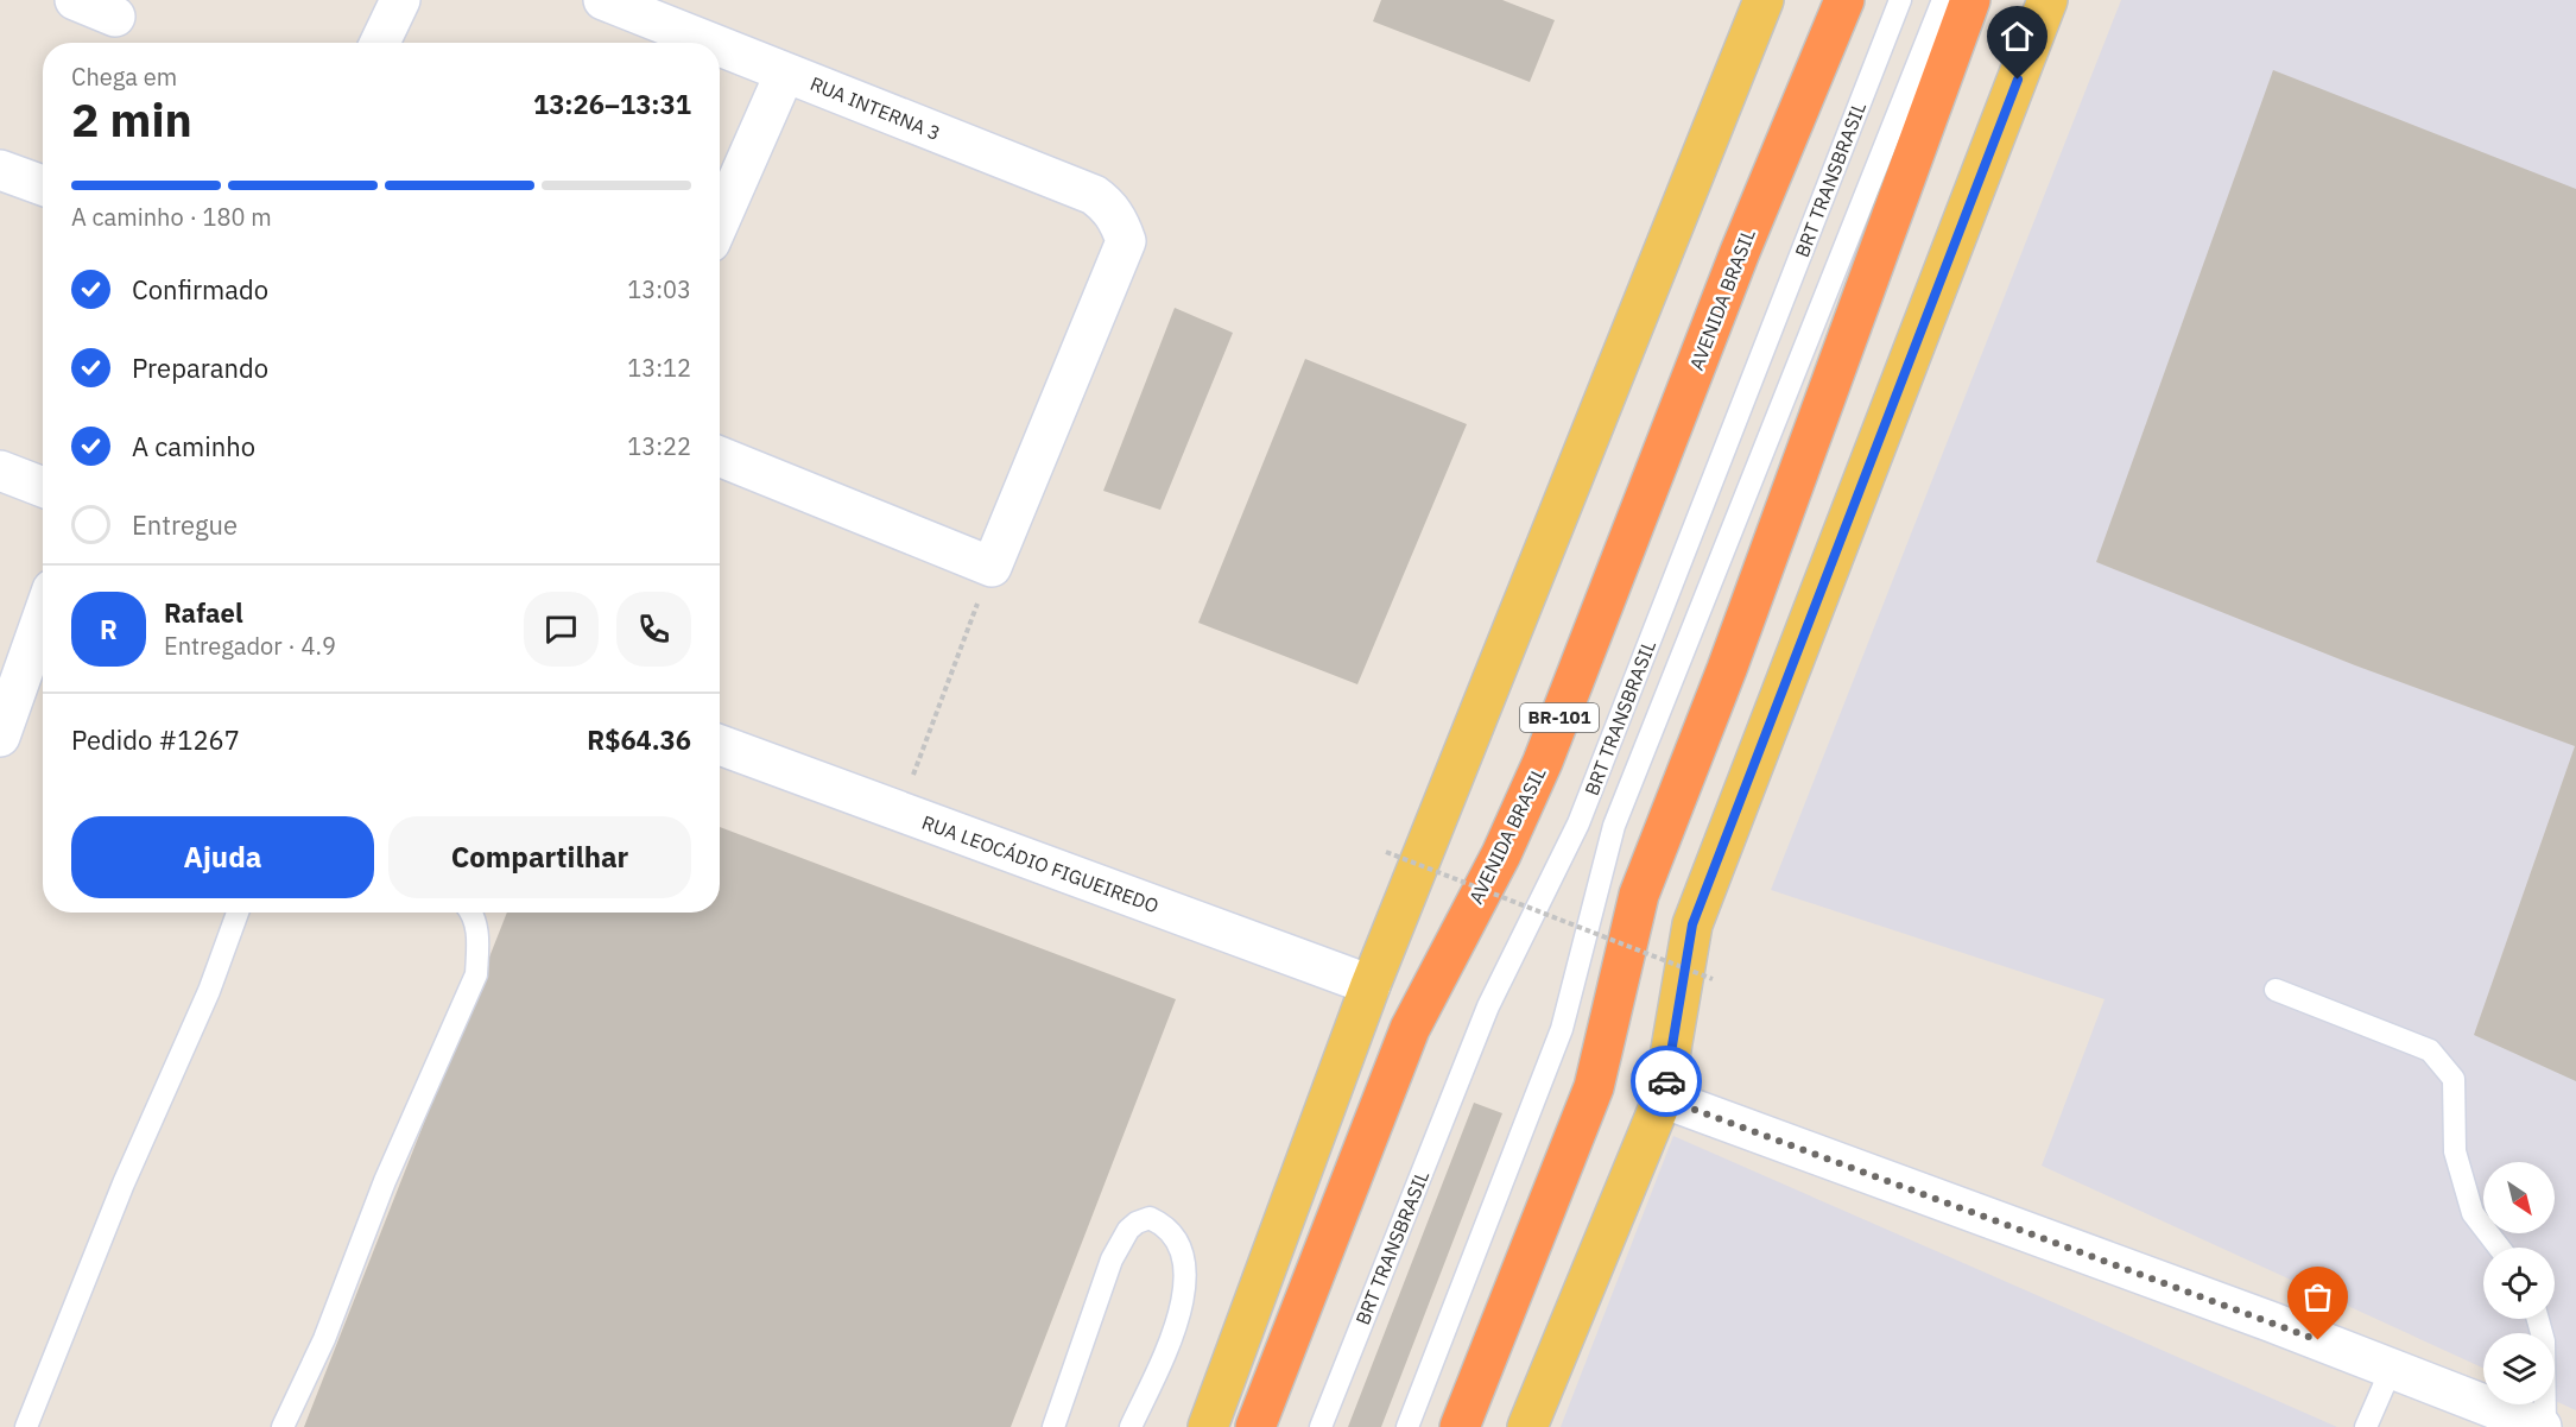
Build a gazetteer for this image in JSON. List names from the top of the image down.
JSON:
{
  "streets": {
    "highway": ["AVENIDA BRASIL", "BR-101"],
    "street": ["RUA INTERNA 3", "RUA LEOCÁDIO FIGUEIREDO"],
    "lane": ["BRT TRANSBRASIL"]
  },
  "north": "bottom right",
  "page": {
    "heading": ["2 min", "Chega em", "13:26–13:31"],
    "panel": [
      "Rafael",
      "Entregador · 4.9",
      "Pedido #1267",
      "R$64.36"
    ],
    "bar": "A caminho · 180 m",
    "list": [
      ["Confirmado", "13:03"],
      ["Preparando", "13:12"],
      ["A caminho", "13:22"],
      "Entregue"
    ],
    "round": "R",
    "buttons": ["Ajuda", "Compartilhar"]
  }
}
